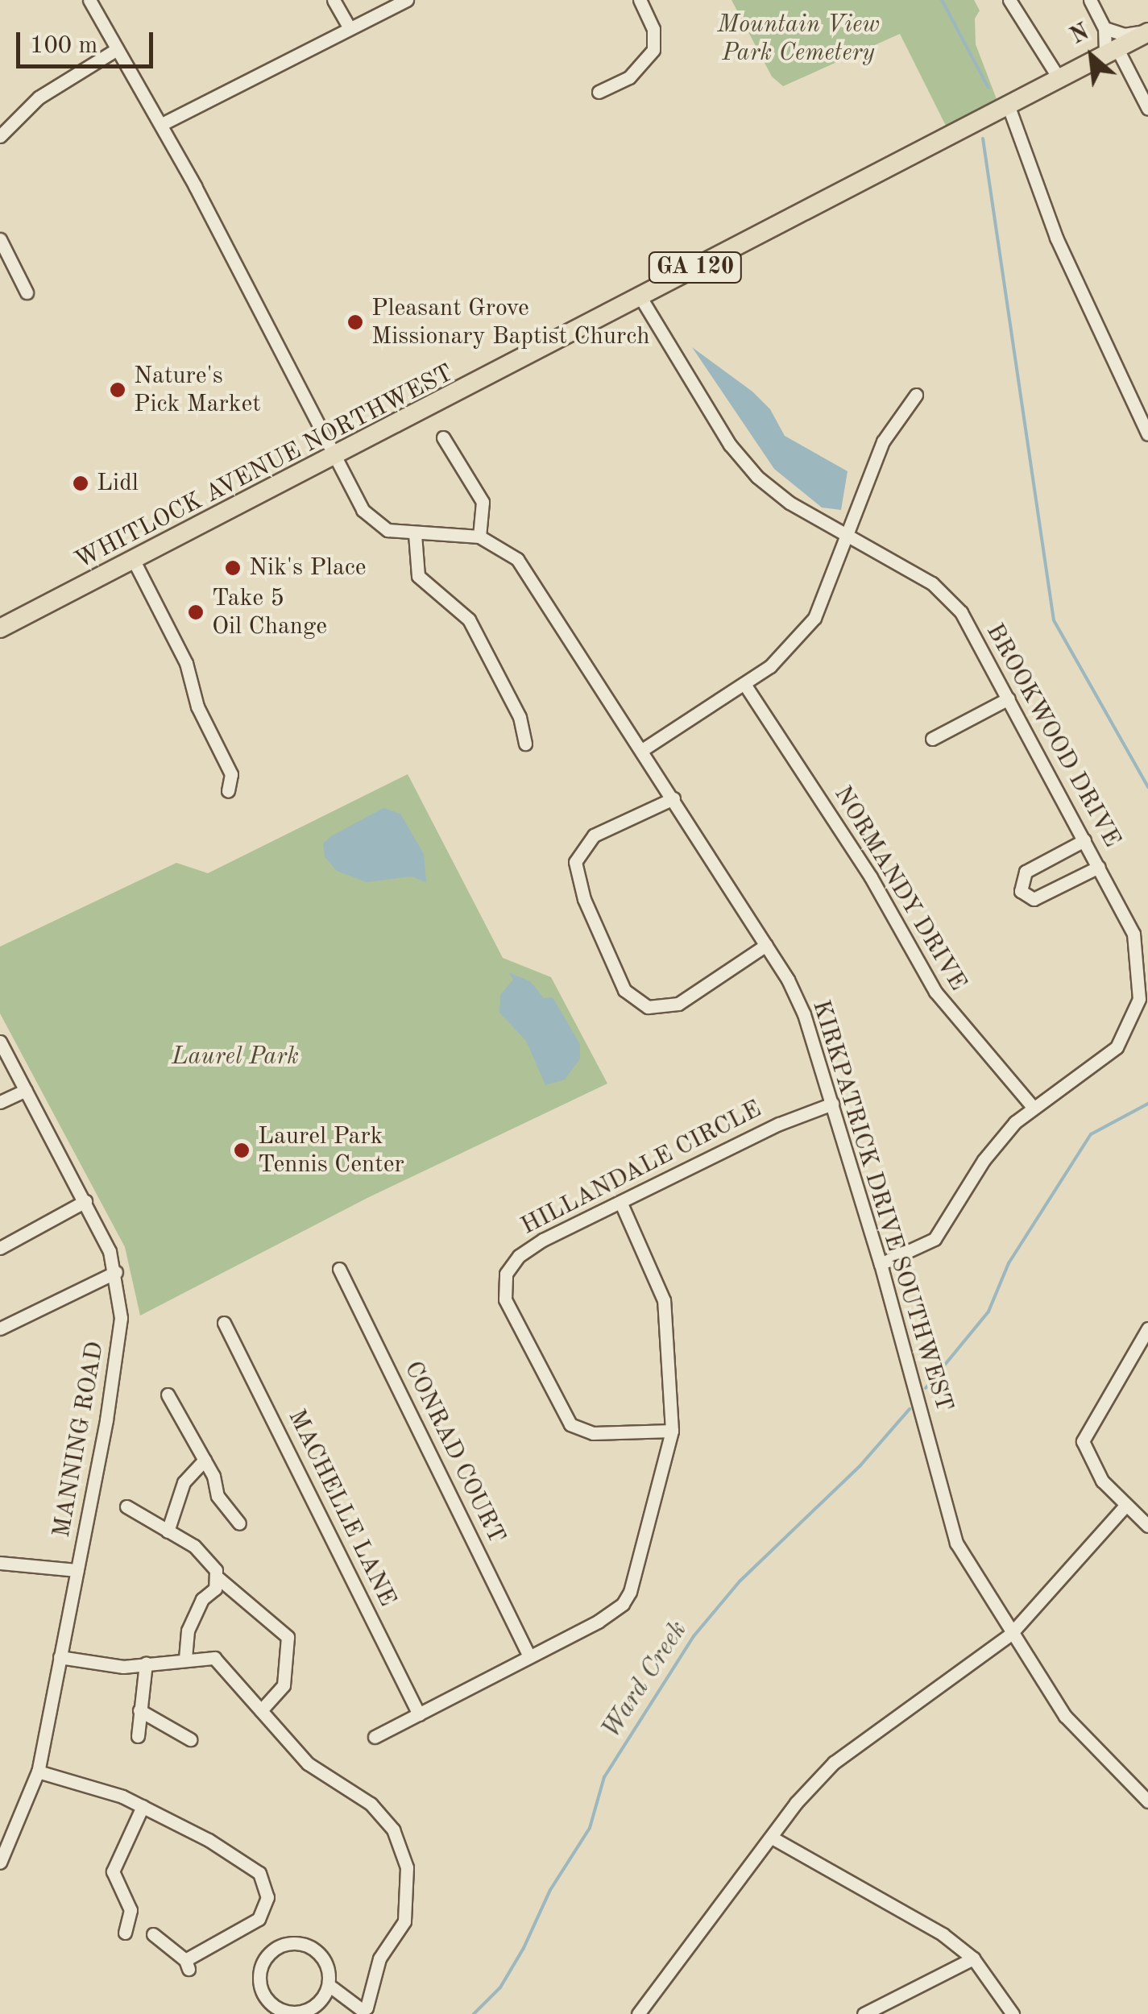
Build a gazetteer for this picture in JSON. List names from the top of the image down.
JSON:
{
  "streets": {
    "highway": ["GA 120", "WHITLOCK AVENUE NORTHWEST"],
    "street": [
      "BROOKWOOD DRIVE",
      "NORMANDY DRIVE",
      "HILLANDALE CIRCLE",
      "KIRKPATRICK DRIVE SOUTHWEST",
      "MANNING ROAD",
      "CONRAD COURT",
      "MACHELLE LANE"
    ]
  },
  "crossings": [
    ["WHITLOCK AVENUE NORTHWEST", "BROOKWOOD DRIVE"],
    ["WHITLOCK AVENUE NORTHWEST", "KIRKPATRICK DRIVE SOUTHWEST"],
    ["BROOKWOOD DRIVE", "NORMANDY DRIVE"],
    ["BROOKWOOD DRIVE", "KIRKPATRICK DRIVE SOUTHWEST"],
    ["HILLANDALE CIRCLE", "KIRKPATRICK DRIVE SOUTHWEST"]
  ],
  "water": ["Ward Creek"],
  "parks": ["Mountain View Park Cemetery", "Laurel Park"],
  "places": [
    "Pleasant Grove Missionary Baptist Church",
    "Nature's Pick Market",
    "Lidl",
    "Nik's Place",
    "Take 5 Oil Change",
    "Laurel Park Tennis Center"
  ],
  "scale_bar": "100 m",
  "north": "top left"
}
